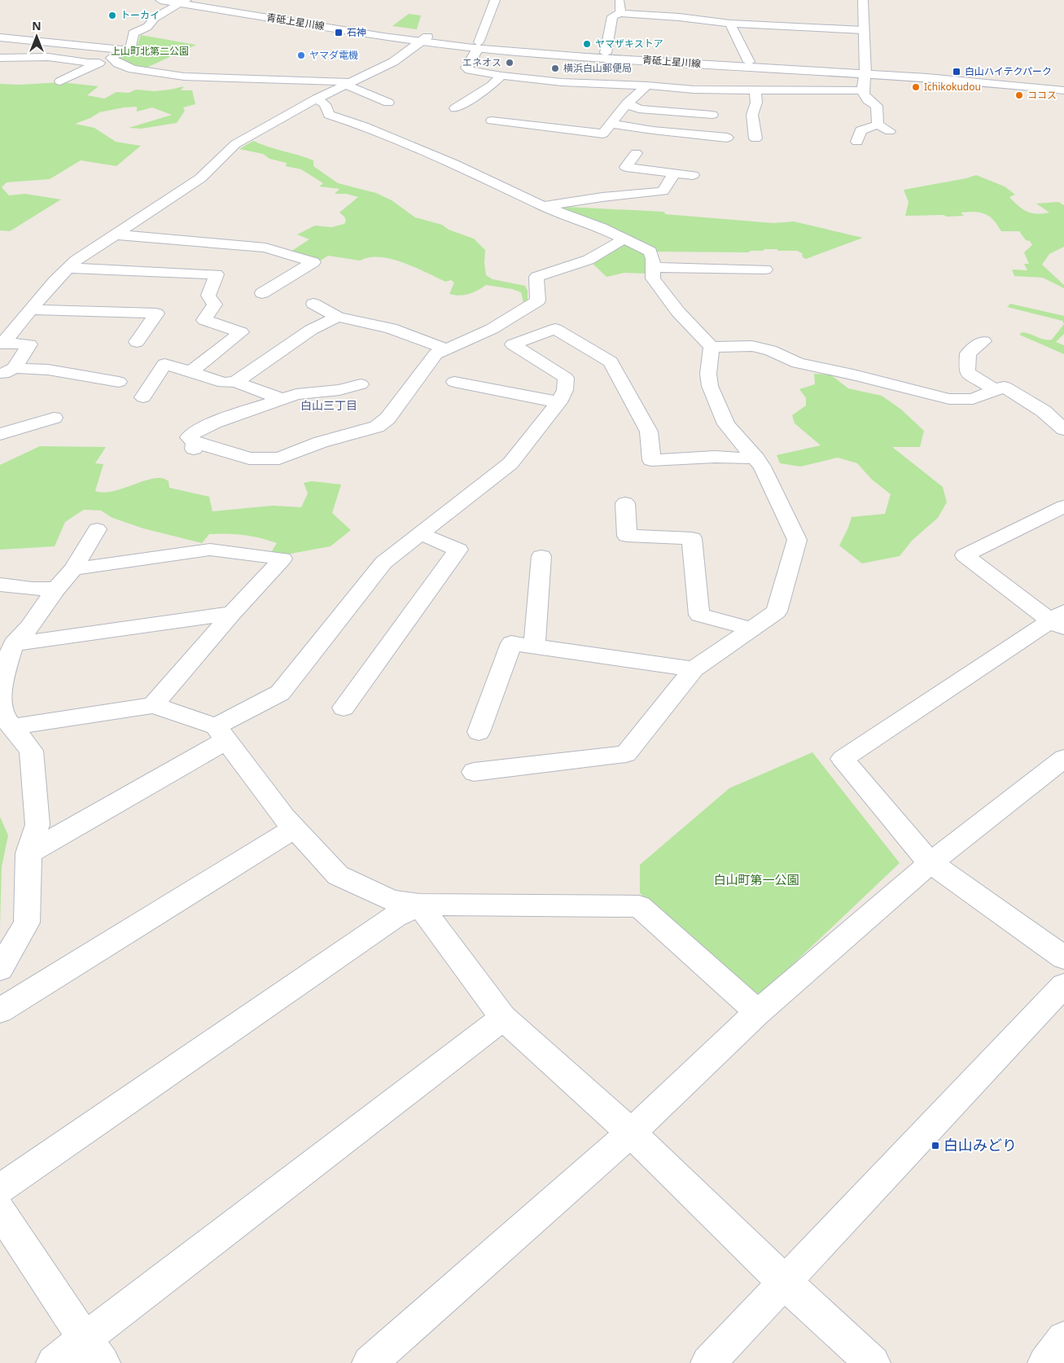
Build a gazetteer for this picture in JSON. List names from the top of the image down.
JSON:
{
  "streets": {
    "street": ["青砥上星川線"]
  },
  "districts": ["白山三丁目"],
  "parks": ["上山町北第二公園", "白山町第一公園"],
  "places": {
    "other": [
      "トーカイ",
      "ヤマザキストア",
      "ヤマダ電機",
      "エネオス",
      "横浜白山郵便局",
      "Ichikokudou",
      "ココス"
    ],
    "transit": ["石神", "白山ハイテクパーク", "白山みどり"]
  },
  "north": "top"
}
